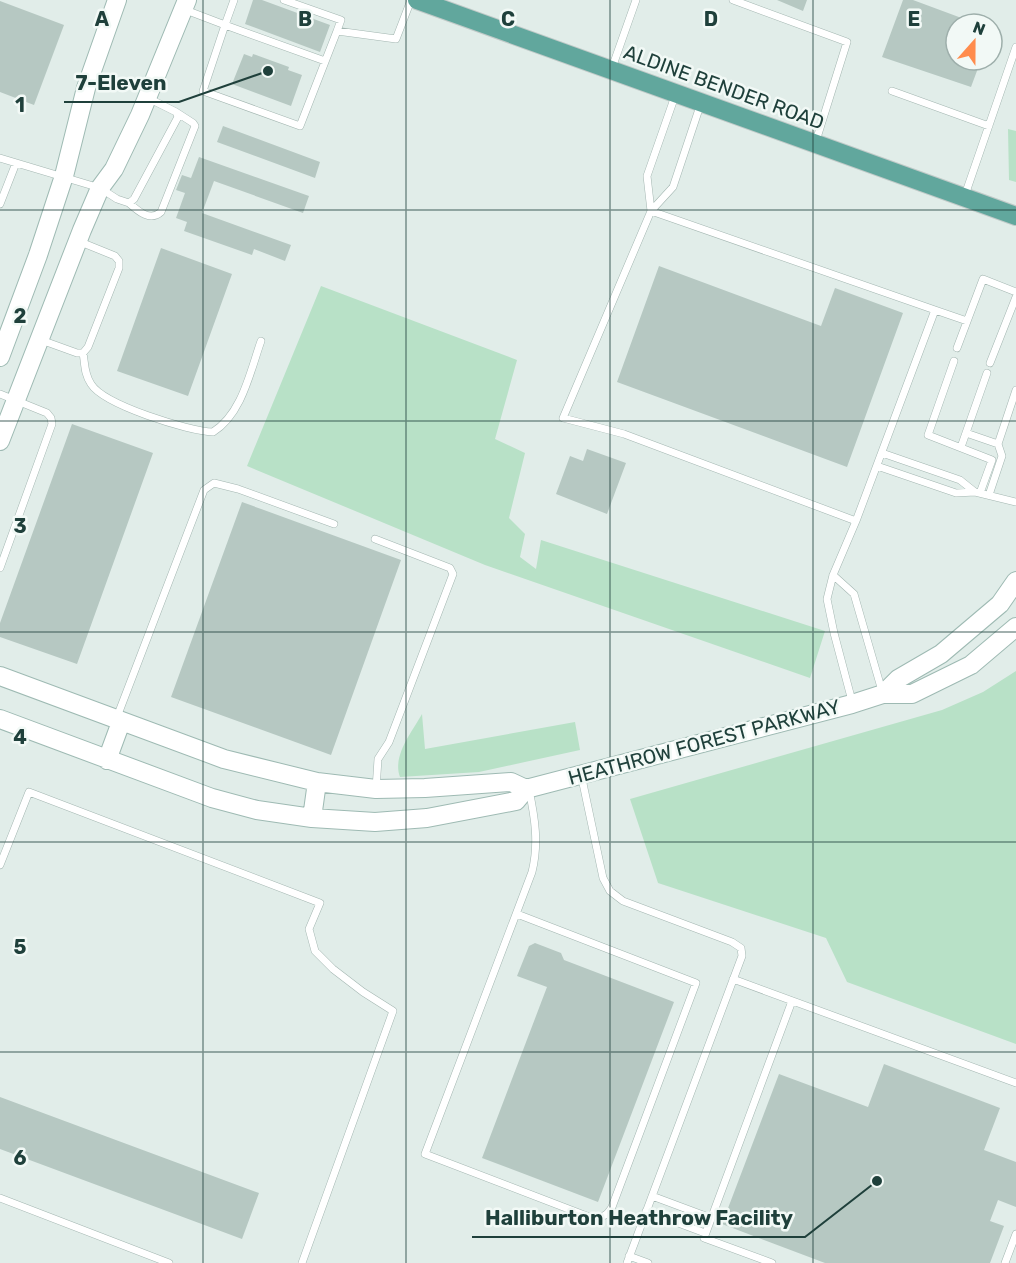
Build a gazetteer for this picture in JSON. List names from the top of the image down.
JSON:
{
  "streets": {
    "main road": ["ALDINE BENDER ROAD"],
    "street": ["HEATHROW FOREST PARKWAY"]
  },
  "places": ["7-Eleven", "Halliburton Heathrow Facility"],
  "north": "top",
  "grid": {
    "columns": [
      "A",
      "B",
      "C",
      "D",
      "E"
    ],
    "rows": [
      "1",
      "2",
      "3",
      "4",
      "5",
      "6"
    ]
  }
}
